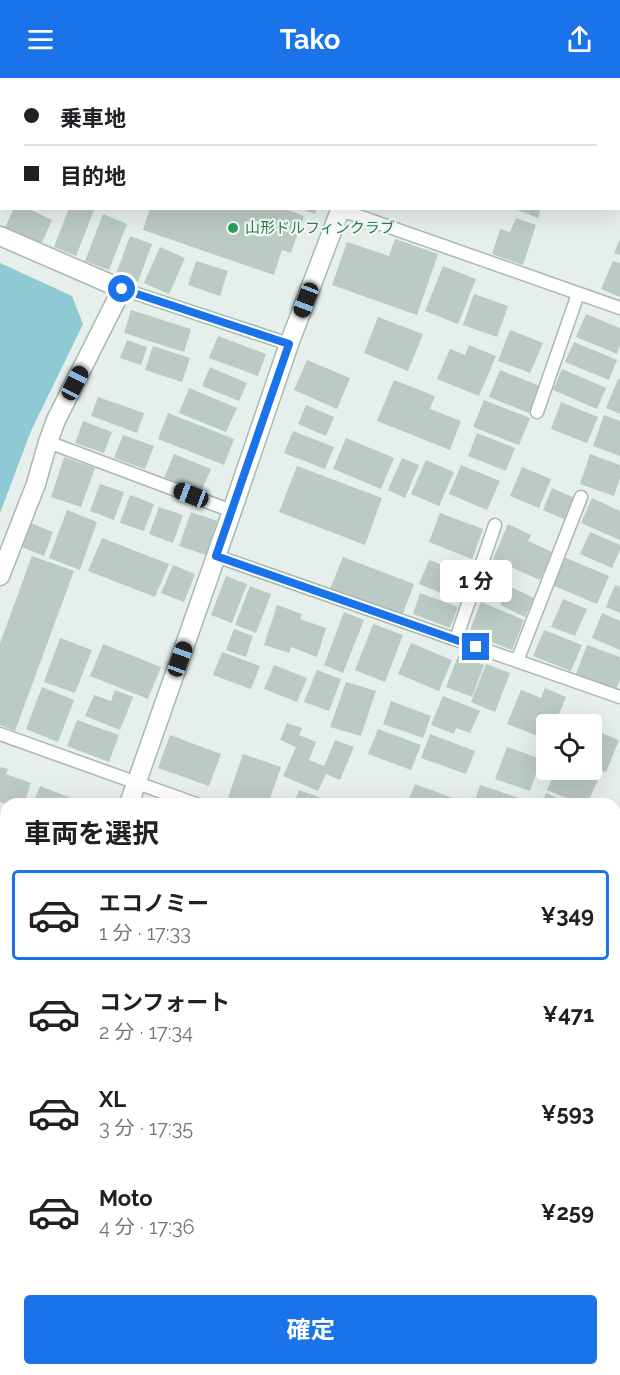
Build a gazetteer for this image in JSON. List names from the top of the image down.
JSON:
{
  "places": ["山形ドルフィンクラブ"],
  "page": {
    "header": "Tako",
    "banner": ["乗車地", "目的地"],
    "bubble": "1 分",
    "heading": "車両を選択",
    "list": [
      {
        "name": "エコノミー",
        "note": "1 分 · 17:33",
        "value": "¥349"
      },
      {
        "name": "コンフォート",
        "note": "2 分 · 17:34",
        "value": "¥471"
      },
      {
        "name": "XL",
        "note": "3 分 · 17:35",
        "value": "¥593"
      },
      {
        "name": "Moto",
        "note": "4 分 · 17:36",
        "value": "¥259"
      }
    ],
    "buttons": "確定"
  }
}
